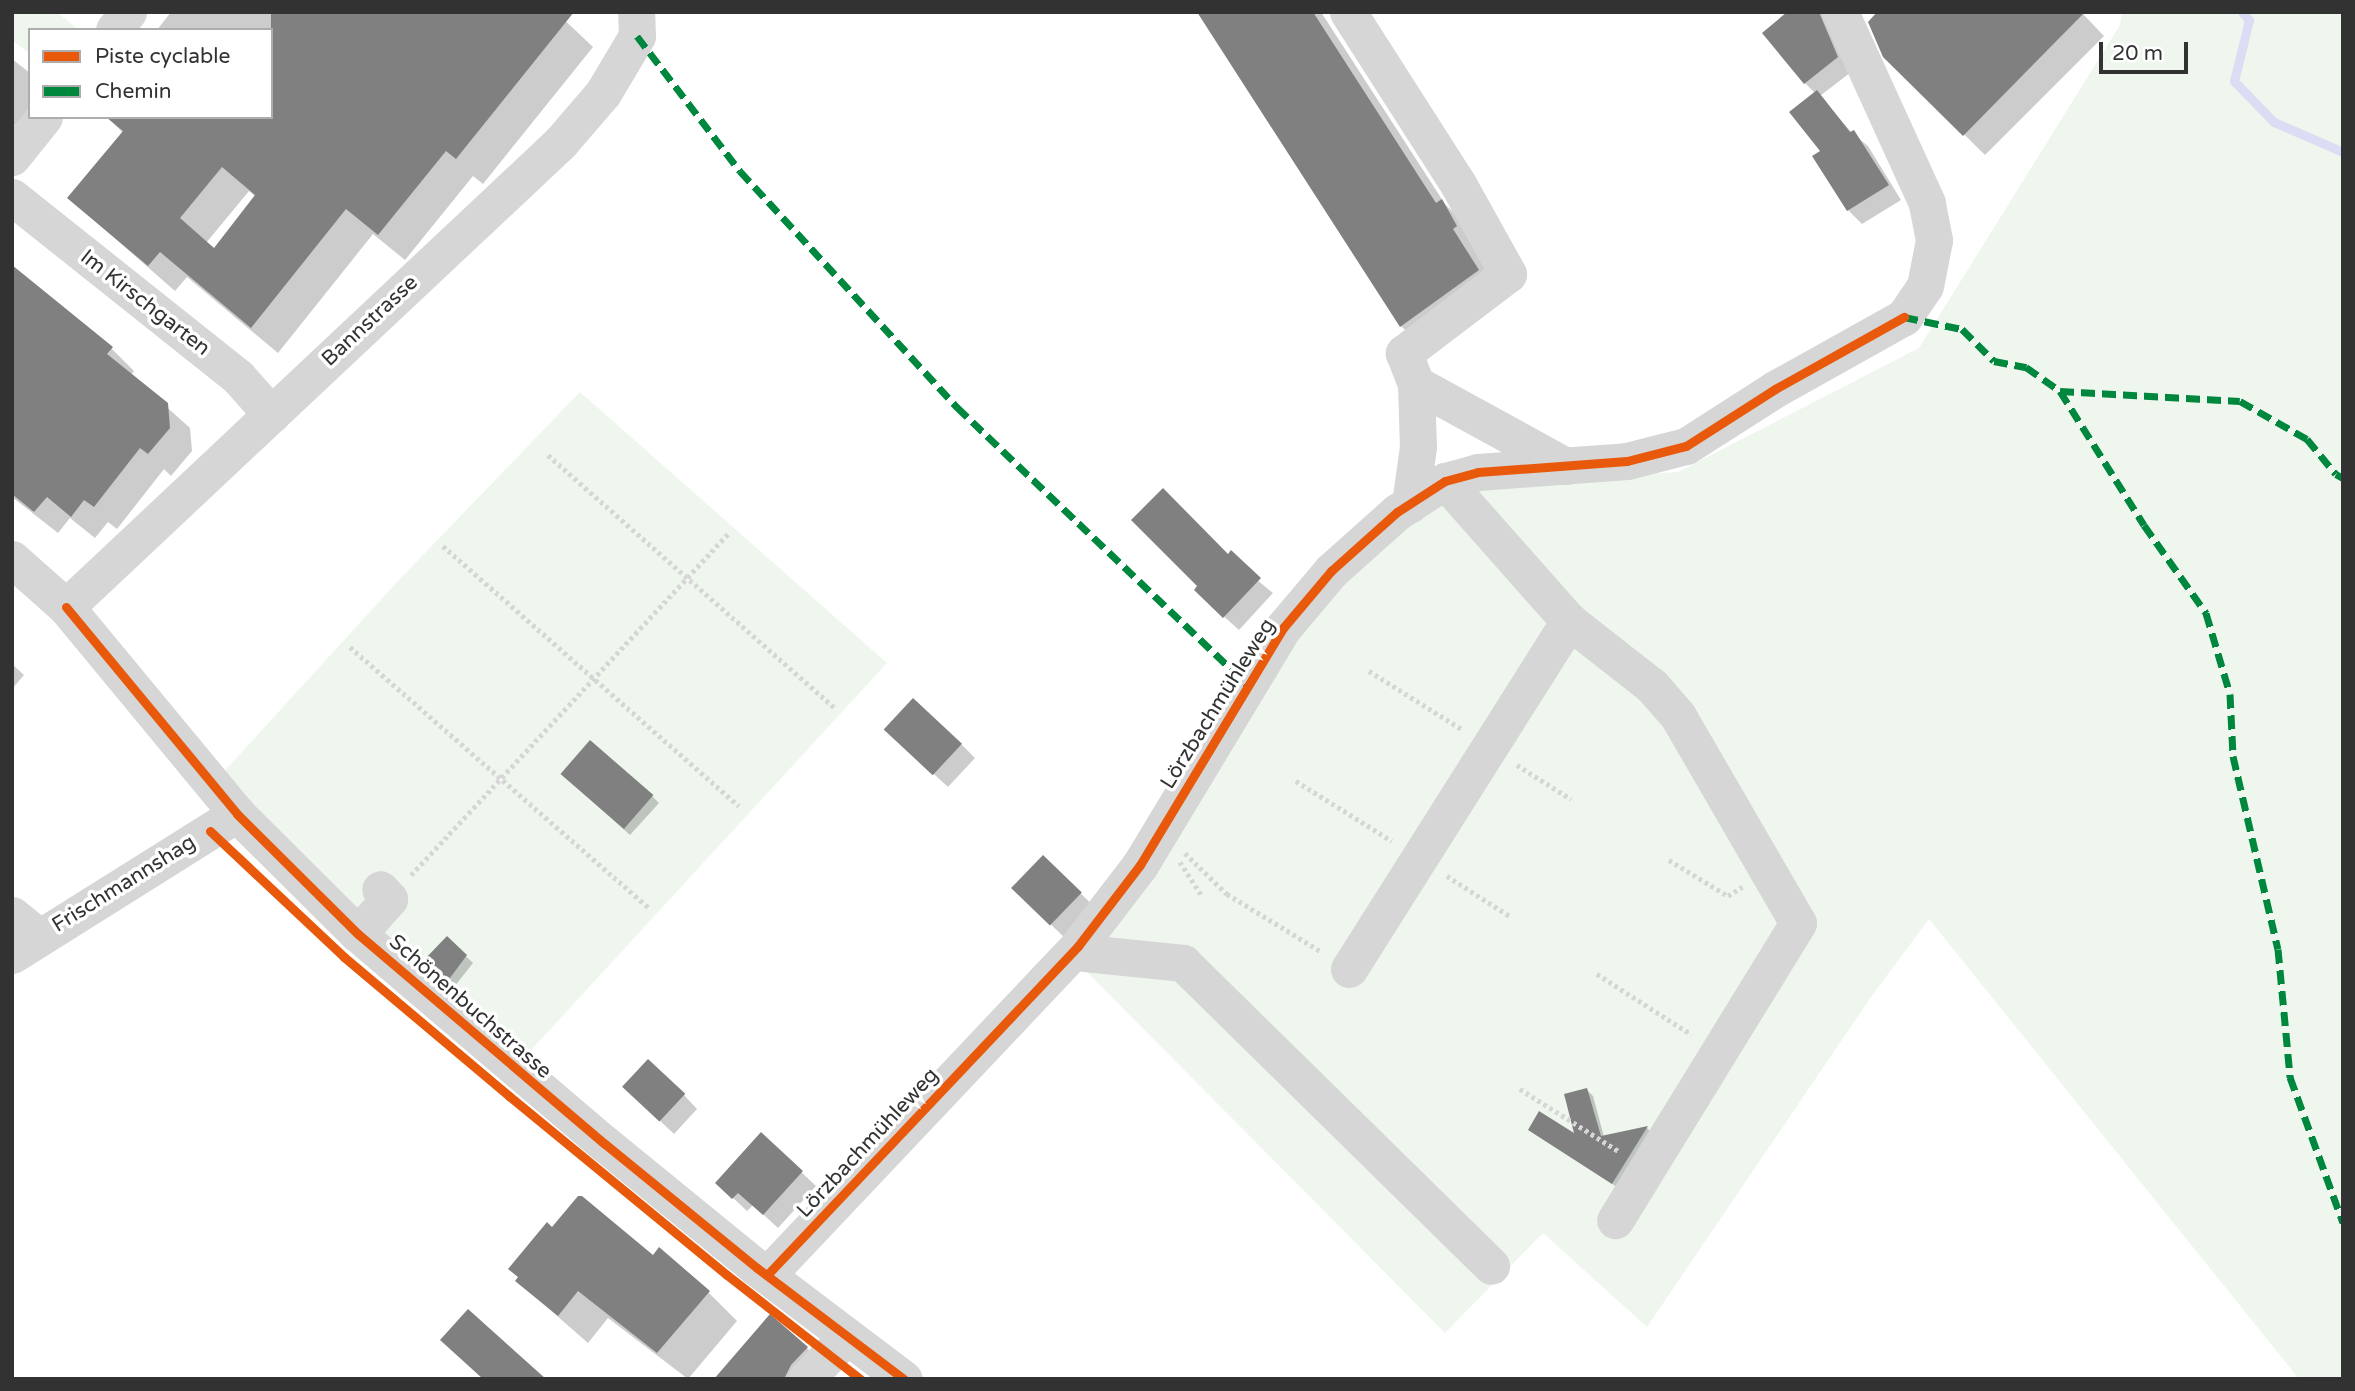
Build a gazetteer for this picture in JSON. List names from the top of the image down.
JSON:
{
  "streets": {
    "street": [
      "Im Kirschgarten",
      "Bannstrasse",
      "Lörzbachmühleweg",
      "Frischmannshag",
      "Schönenbuchstrasse"
    ]
  },
  "crossings": [
    ["Im Kirschgarten", "Bannstrasse"],
    ["Bannstrasse", "Schönenbuchstrasse"],
    ["Lörzbachmühleweg", "Schönenbuchstrasse"],
    ["Frischmannshag", "Schönenbuchstrasse"]
  ],
  "legend": ["Piste cyclable", "Chemin"],
  "scale_bar": "20 m"
}
